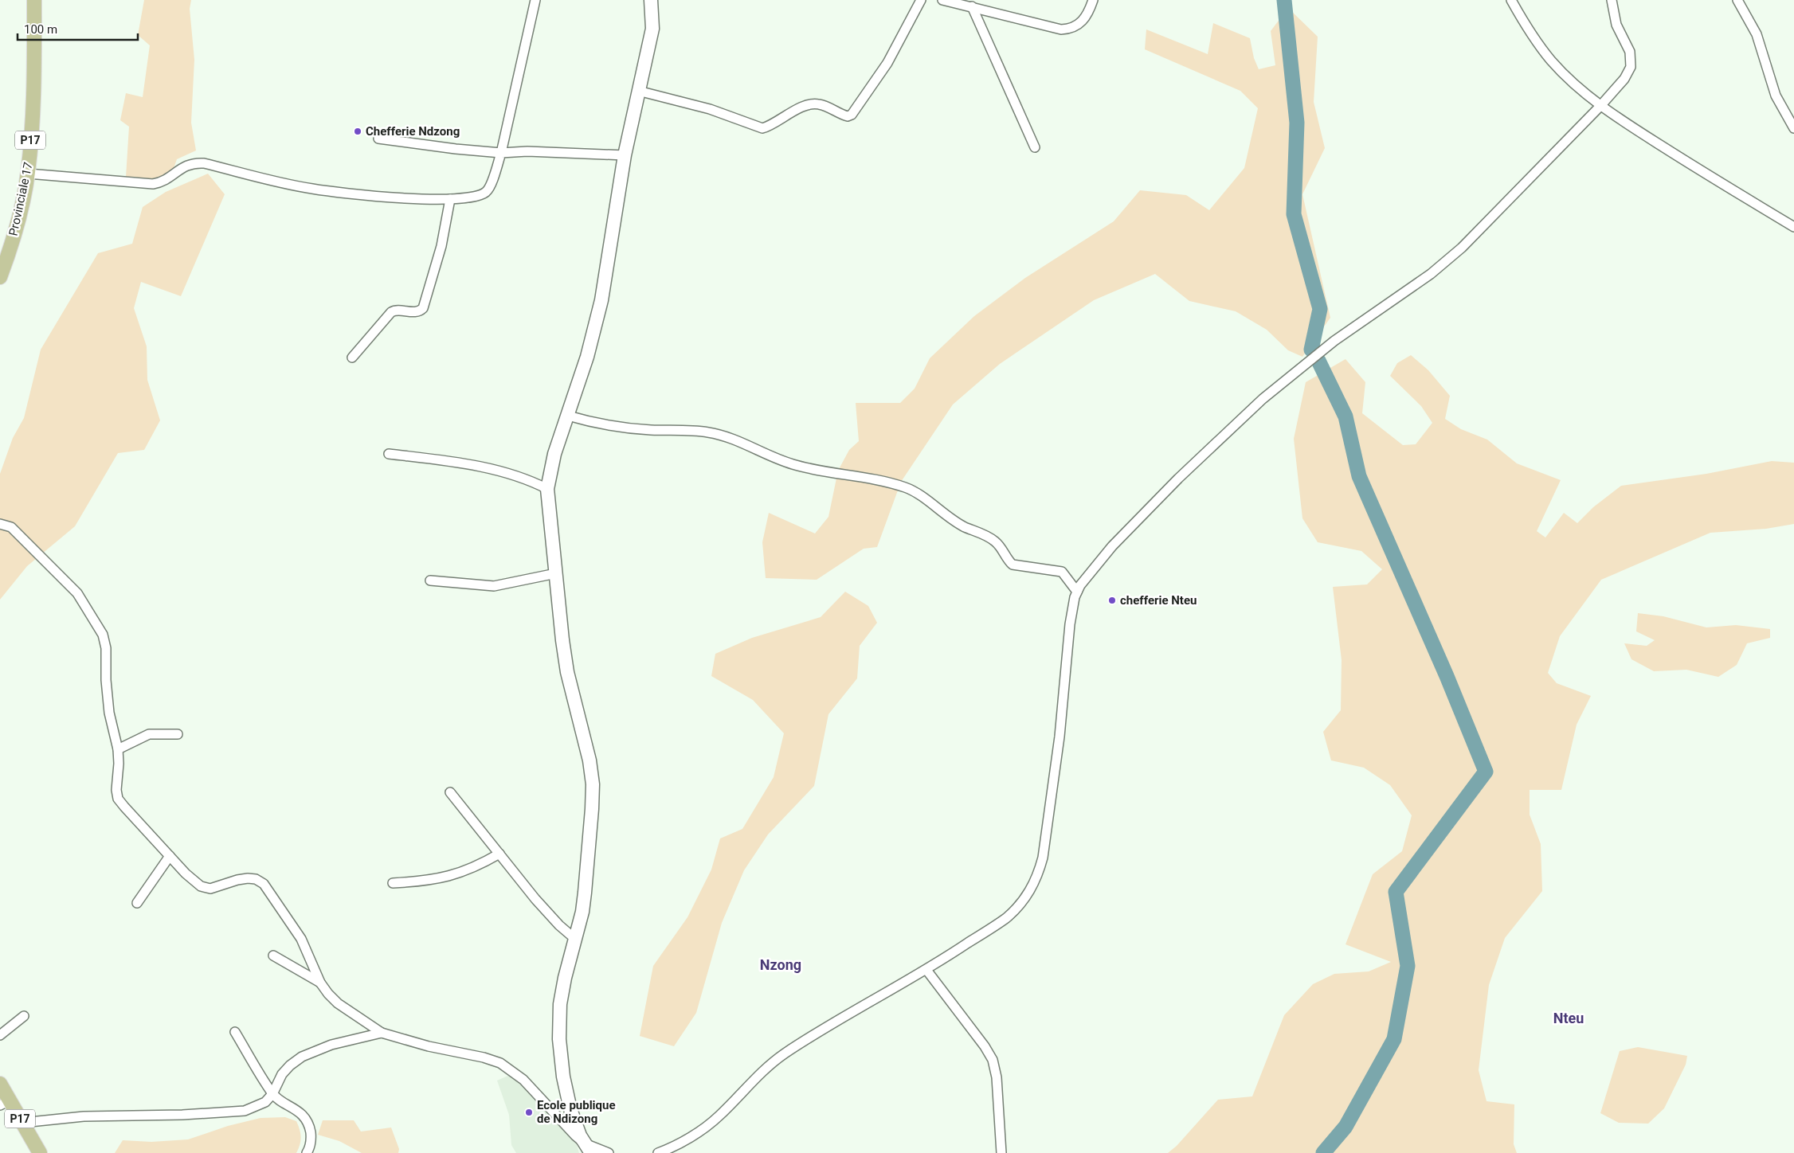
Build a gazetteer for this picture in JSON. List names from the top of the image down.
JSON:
{
  "streets": {
    "main road": ["P17", "Provinciale 17"]
  },
  "districts": ["Nzong", "Nteu"],
  "places": ["Chefferie Ndzong", "chefferie Nteu", "Ecole publique de Ndizong"],
  "scale_bar": "100 m"
}
